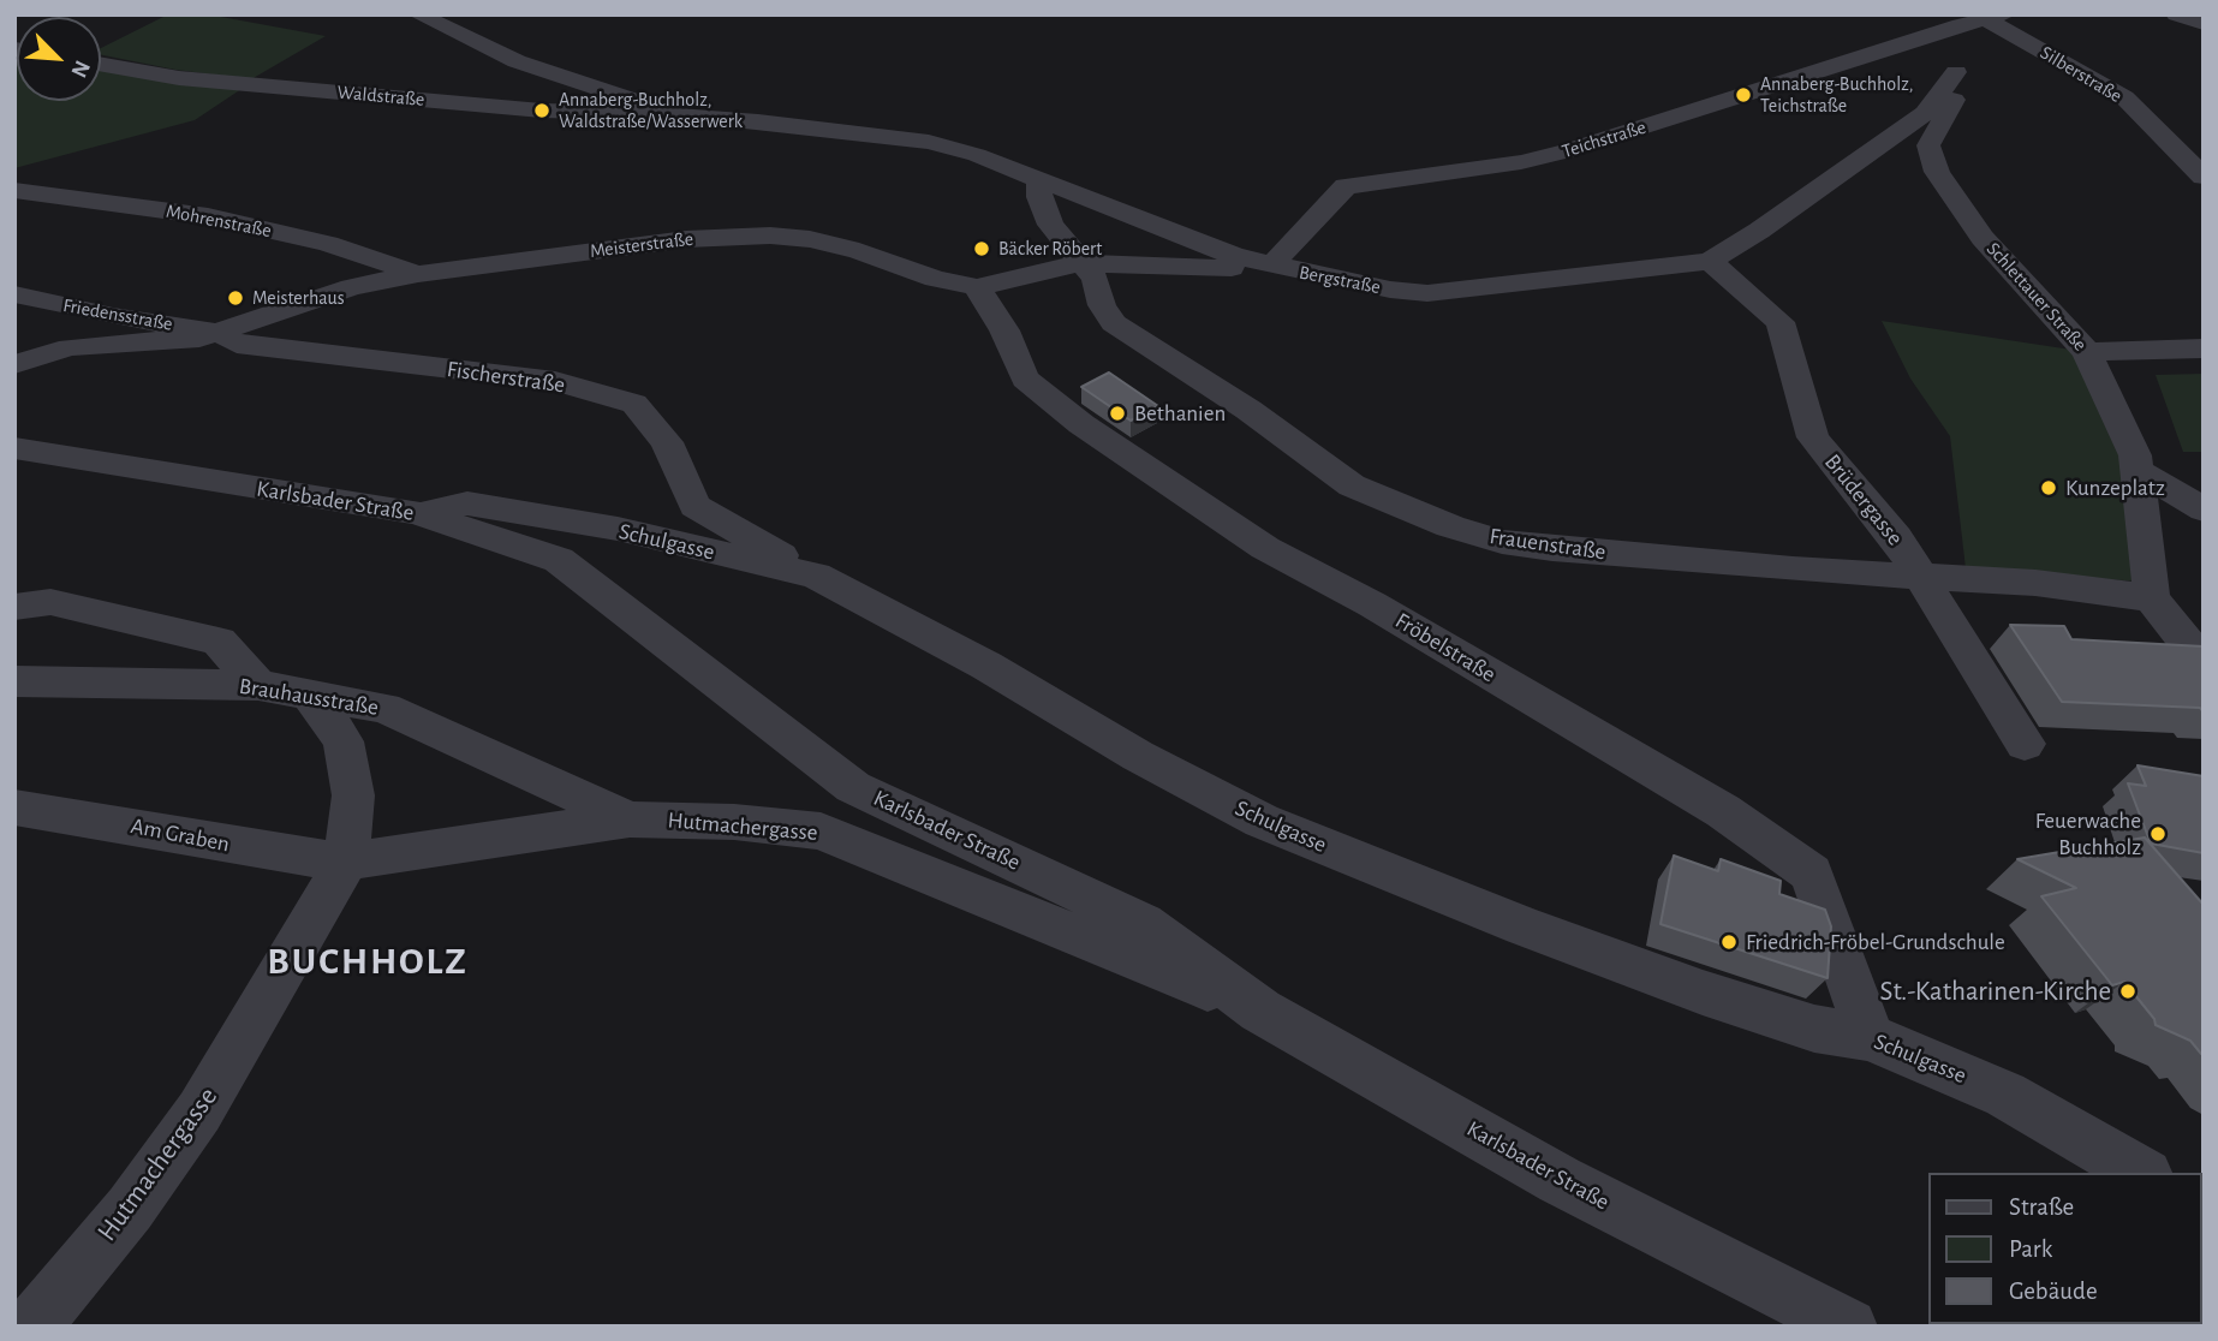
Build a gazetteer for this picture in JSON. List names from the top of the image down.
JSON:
{
  "streets": {
    "street": [
      "Silberstraße",
      "Waldstraße",
      "Teichstraße",
      "Mohrenstraße",
      "Meisterstraße",
      "Bergstraße",
      "Schlettauer Straße",
      "Friedensstraße",
      "Fischerstraße",
      "Brüdergasse",
      "Karlsbader Straße",
      "Schulgasse",
      "Frauenstraße",
      "Fröbelstraße",
      "Brauhausstraße",
      "Hutmachergasse",
      "Am Graben"
    ]
  },
  "crossings": [
    ["Silberstraße", "Teichstraße"],
    ["Waldstraße", "Bergstraße"],
    ["Teichstraße", "Meisterstraße"],
    ["Teichstraße", "Bergstraße"],
    ["Teichstraße", "Schlettauer Straße"],
    ["Mohrenstraße", "Meisterstraße"],
    ["Meisterstraße", "Bergstraße"],
    ["Meisterstraße", "Friedensstraße"],
    ["Meisterstraße", "Fischerstraße"],
    ["Meisterstraße", "Frauenstraße"],
    ["Meisterstraße", "Fröbelstraße"],
    ["Bergstraße", "Schlettauer Straße"],
    ["Bergstraße", "Brüdergasse"],
    ["Bergstraße", "Frauenstraße"],
    ["Schlettauer Straße", "Frauenstraße"],
    ["Friedensstraße", "Fischerstraße"],
    ["Fischerstraße", "Schulgasse"],
    ["Brüdergasse", "Frauenstraße"],
    ["Karlsbader Straße", "Schulgasse"],
    ["Karlsbader Straße", "Hutmachergasse"],
    ["Schulgasse", "Fröbelstraße"],
    ["Brauhausstraße", "Hutmachergasse"],
    ["Hutmachergasse", "Am Graben"]
  ],
  "districts": ["BUCHHOLZ"],
  "places": [
    "Annaberg-Buchholz, Teichstraße",
    "Annaberg-Buchholz, Waldstraße/Wasserwerk",
    "Bäcker Röbert",
    "Meisterhaus",
    "Bethanien",
    "Kunzeplatz",
    "Feuerwache Buchholz",
    "Friedrich-Fröbel-Grundschule",
    "St.-Katharinen-Kirche"
  ],
  "legend": ["Straße", "Park", "Gebäude"],
  "north": "bottom right"
}
